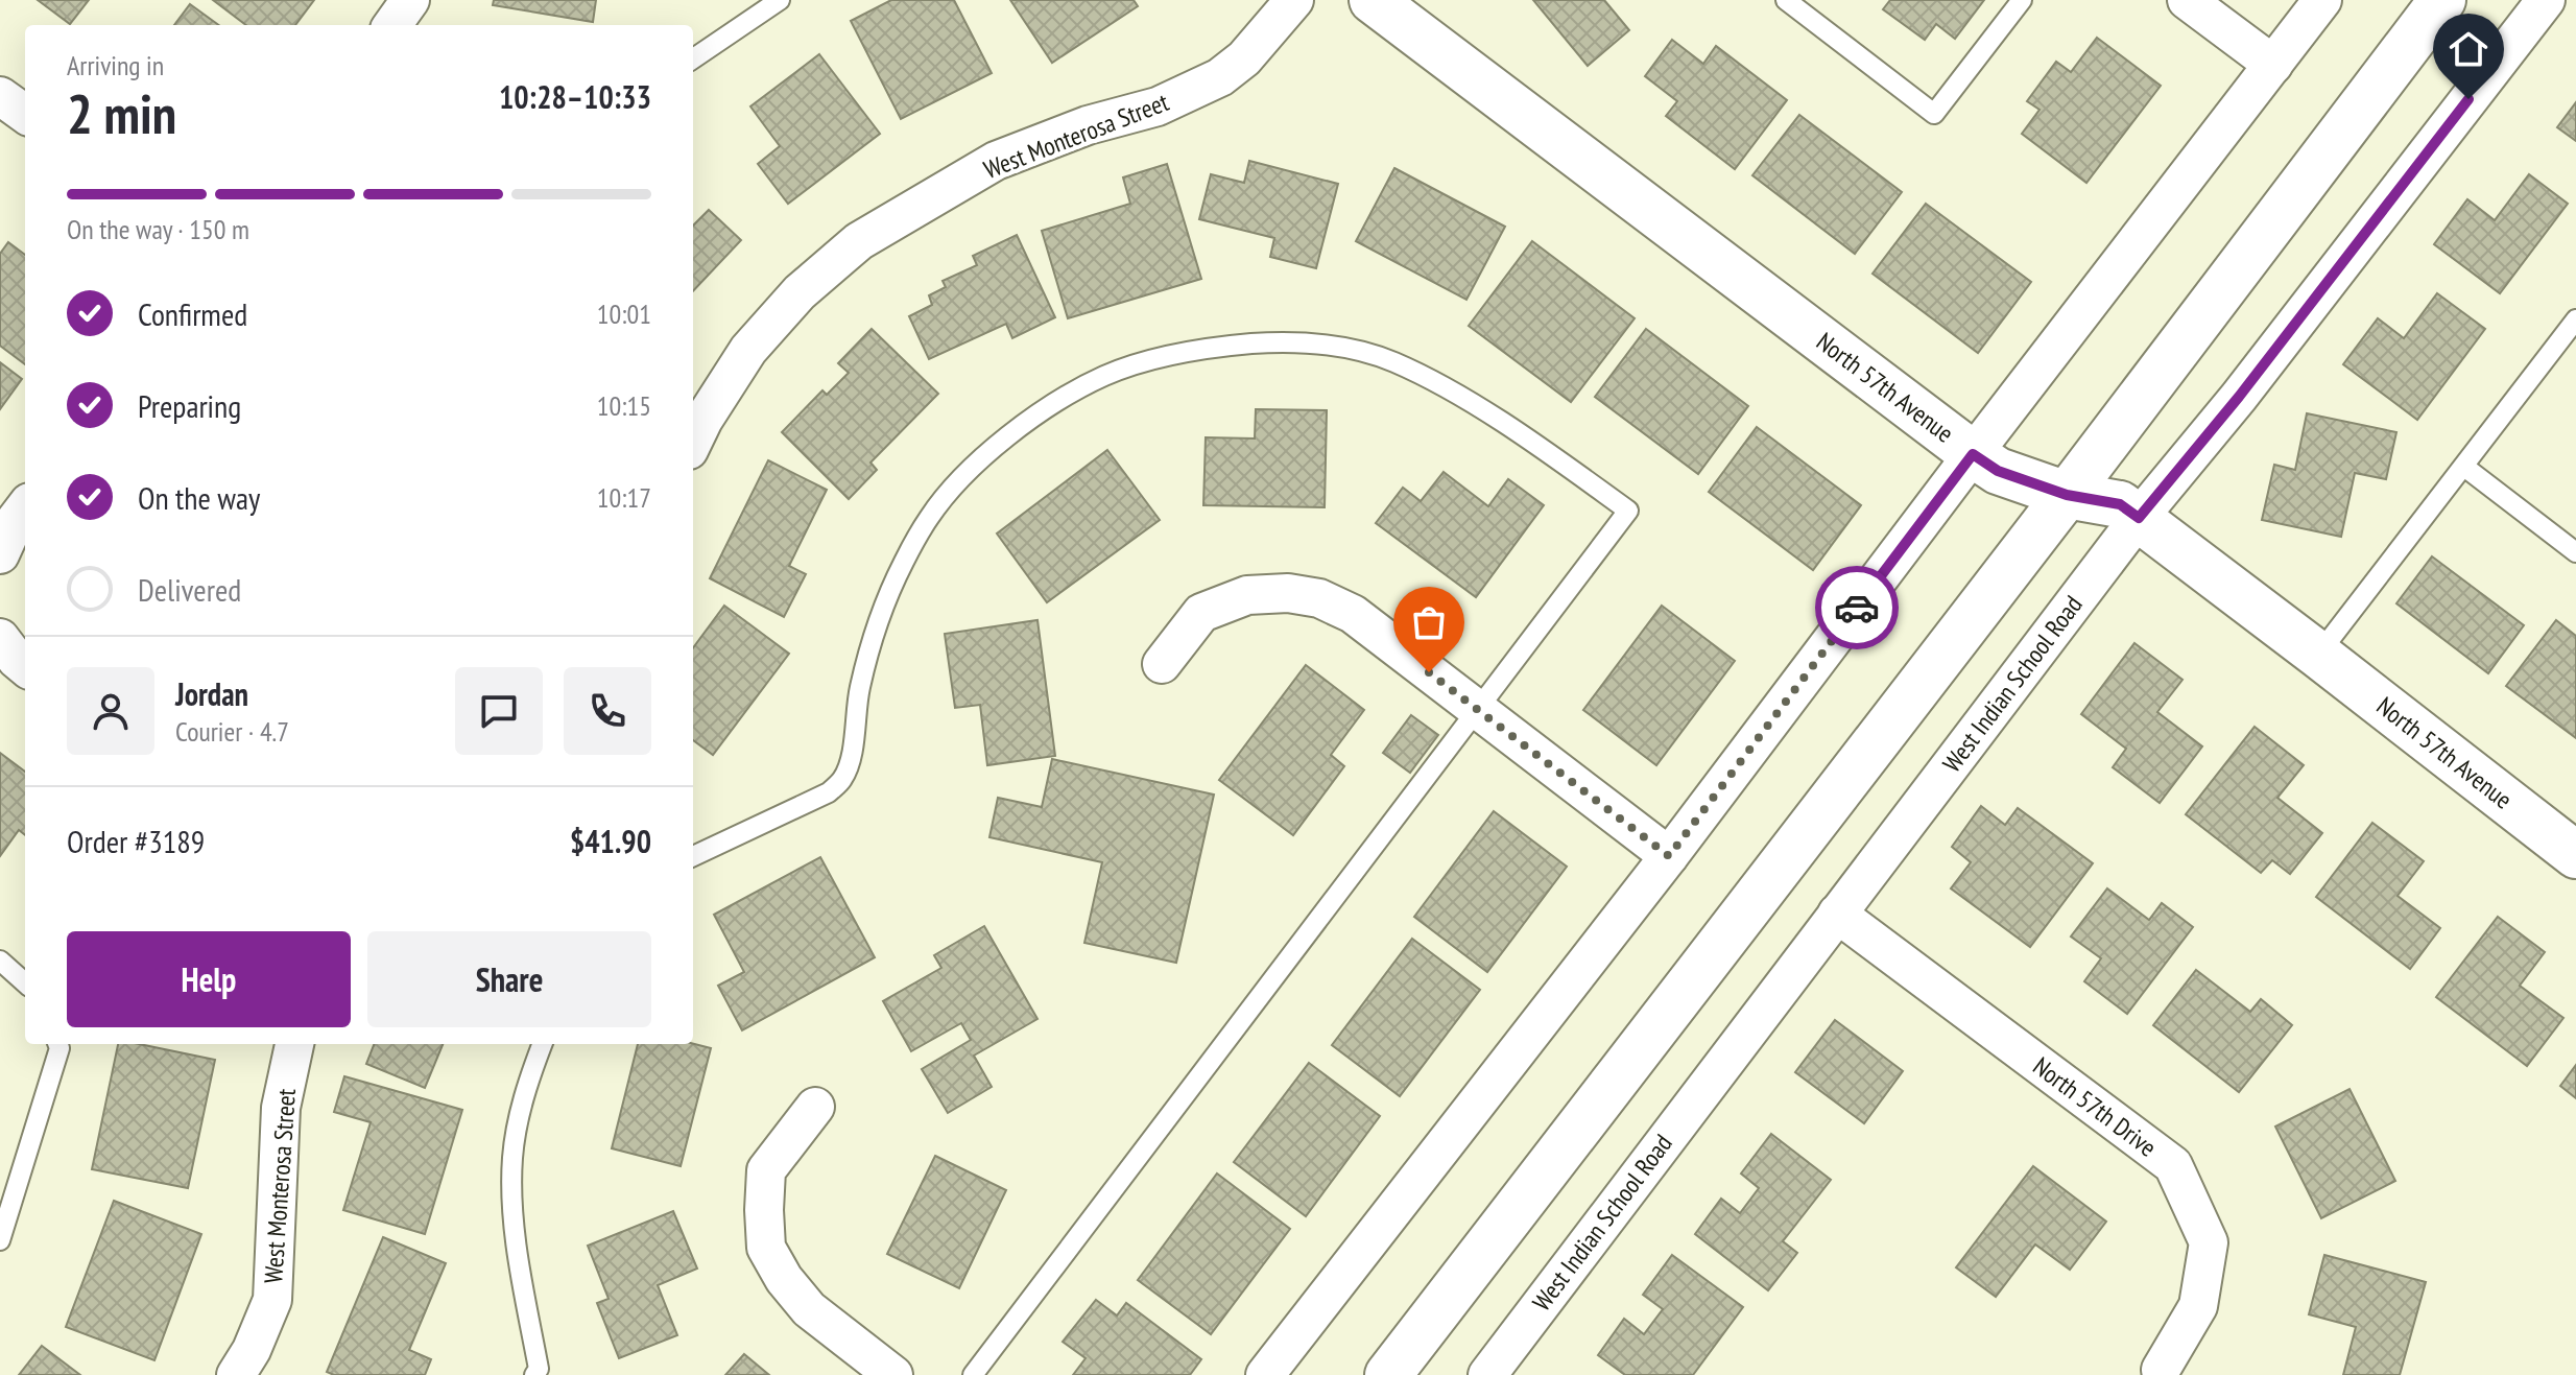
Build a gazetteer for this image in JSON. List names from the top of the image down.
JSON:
{
  "streets": {
    "main road": ["North 57th Avenue"],
    "street": ["West Monterosa Street", "West Indian School Road", "North 57th Drive"]
  },
  "crossings": [
    ["North 57th Avenue", "West Indian School Road"],
    ["West Indian School Road", "North 57th Drive"]
  ],
  "page": {
    "heading": ["2 min", "Arriving in", "10:28–10:33"],
    "panel": [
      "Jordan",
      "Courier · 4.7",
      "Order #3189",
      "$41.90"
    ],
    "bar": "On the way · 150 m",
    "list": [
      ["Confirmed", "10:01"],
      ["Preparing", "10:15"],
      ["On the way", "10:17"],
      "Delivered"
    ],
    "buttons": ["Help", "Share"]
  }
}
